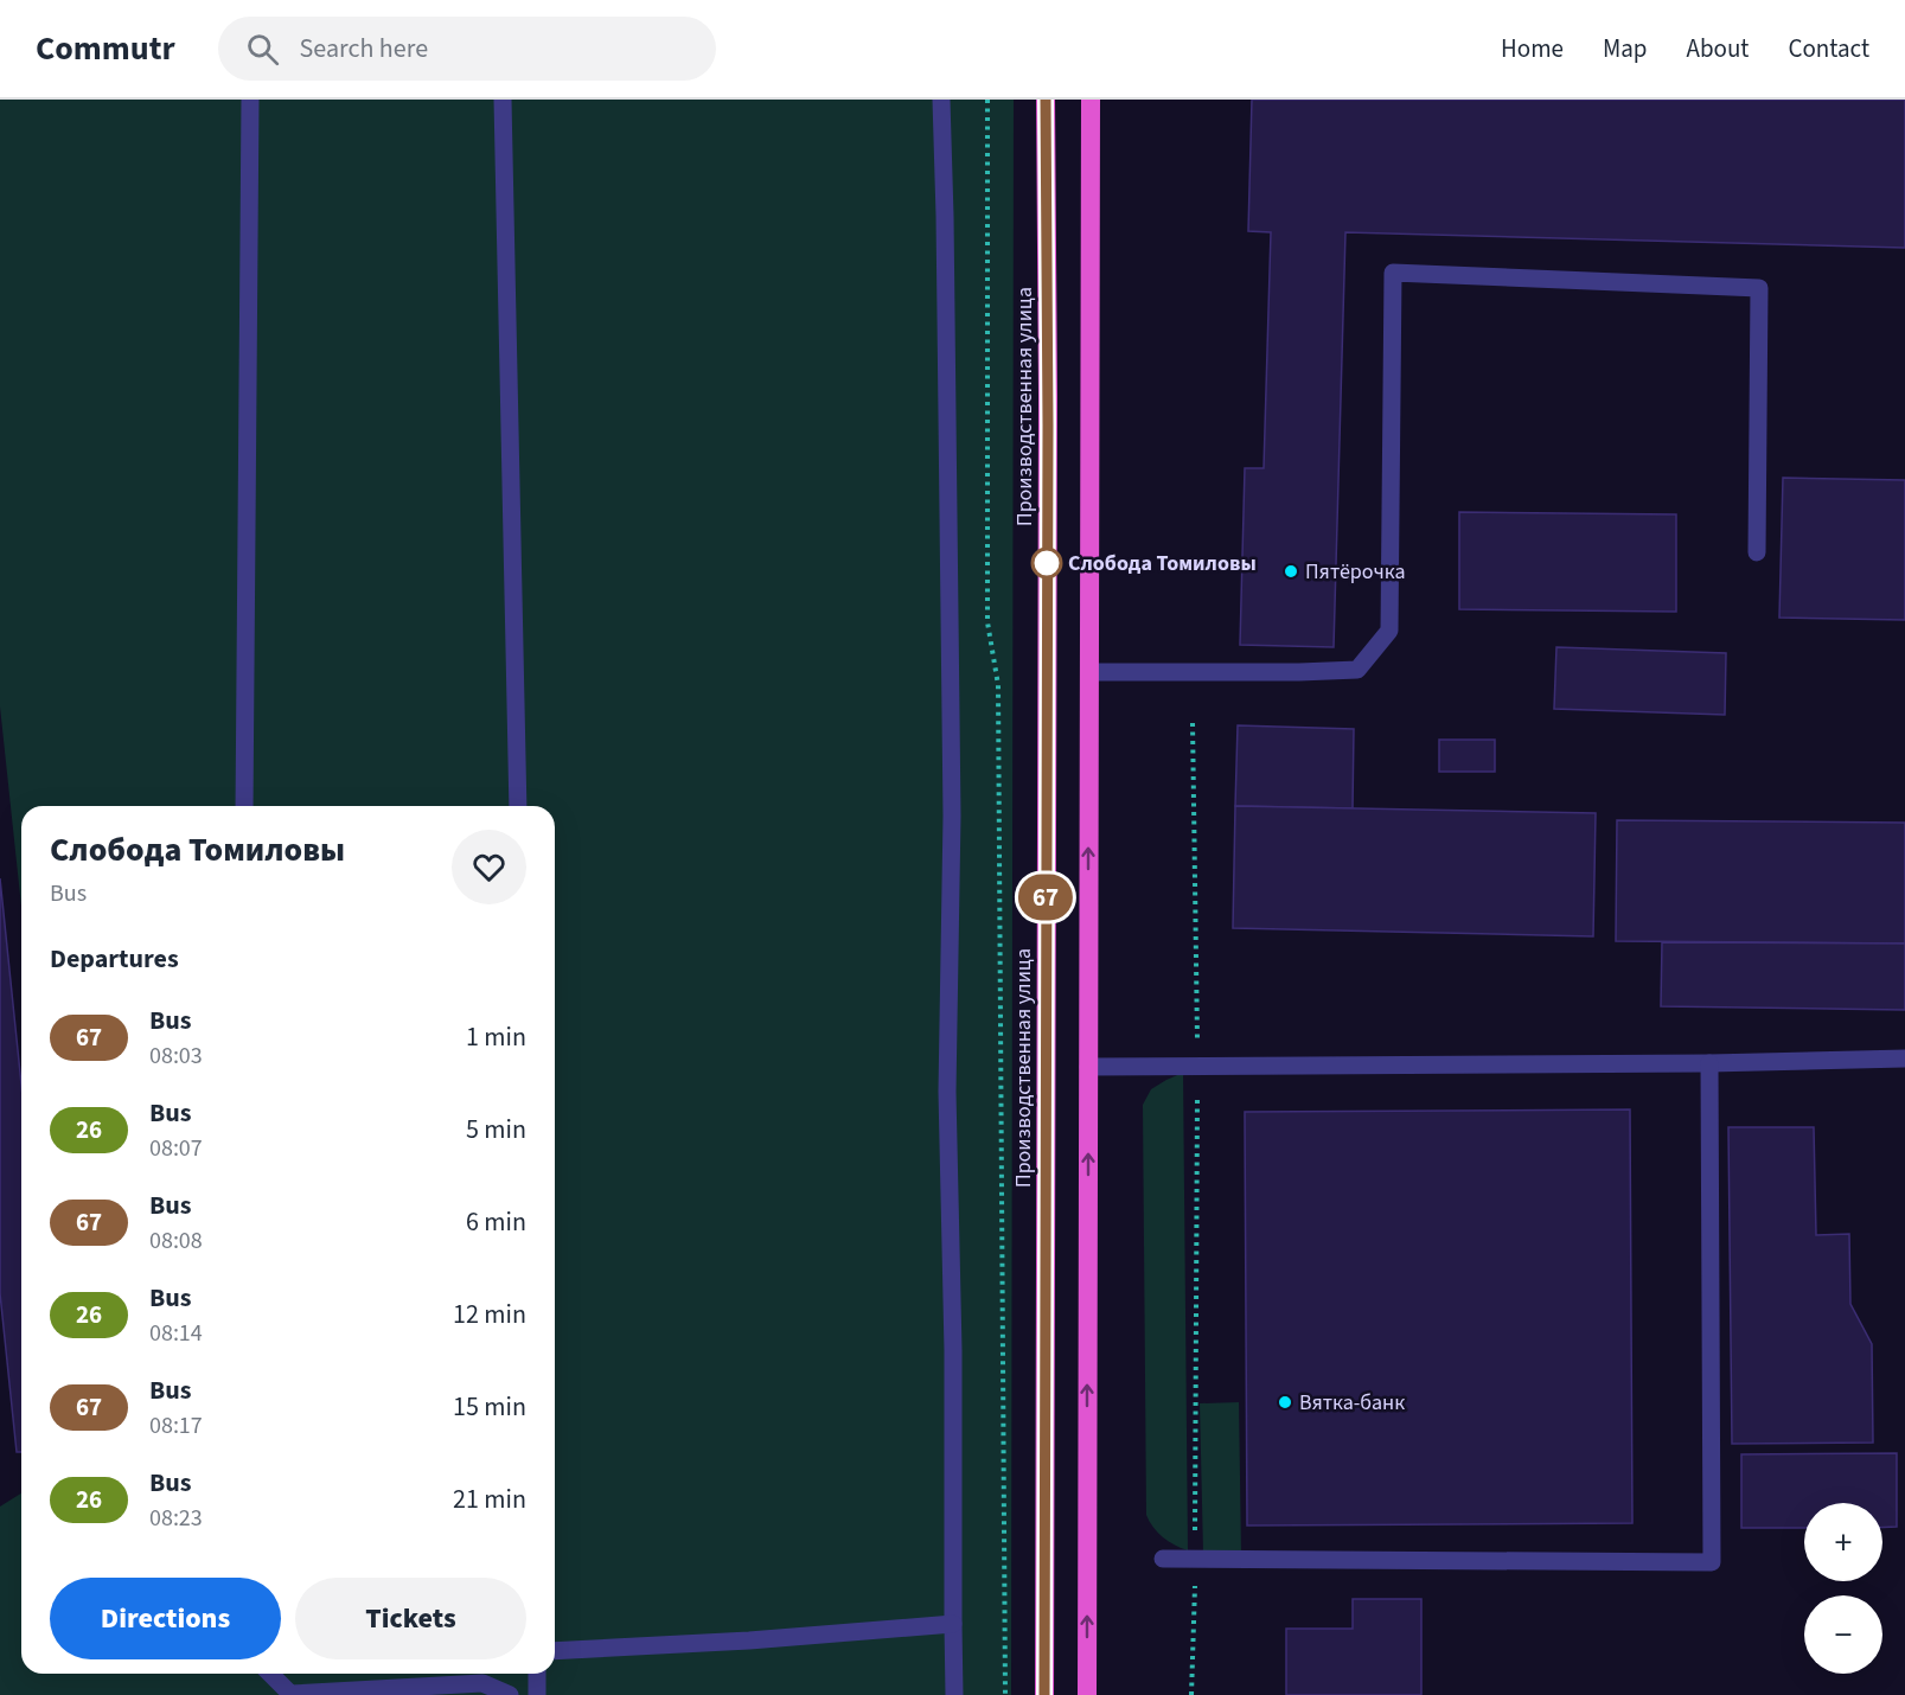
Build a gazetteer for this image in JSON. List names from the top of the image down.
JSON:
{
  "streets": {
    "highway": ["Производственная улица"]
  },
  "places": ["Слобода Томиловы", "Пятёрочка", "Вятка-банк"],
  "lines": ["bus line 67"],
  "page": {
    "header": "Commutr",
    "search": "Search here",
    "nav": [
      "Home",
      "Map",
      "About",
      "Contact"
    ],
    "on_map": "67",
    "heading": [
      ["Слобода Томиловы", "Bus"],
      "Departures"
    ],
    "list": [
      {
        "mark": "67",
        "name": "Bus",
        "note": "08:03",
        "value": "1 min"
      },
      {
        "mark": "26",
        "name": "Bus",
        "note": "08:07",
        "value": "5 min"
      },
      {
        "mark": "67",
        "name": "Bus",
        "note": "08:08",
        "value": "6 min"
      },
      {
        "mark": "26",
        "name": "Bus",
        "note": "08:14",
        "value": "12 min"
      },
      {
        "mark": "67",
        "name": "Bus",
        "note": "08:17",
        "value": "15 min"
      },
      {
        "mark": "26",
        "name": "Bus",
        "note": "08:23",
        "value": "21 min"
      }
    ],
    "map_buttons": ["+", "−"],
    "buttons": ["Directions", "Tickets"]
  }
}
